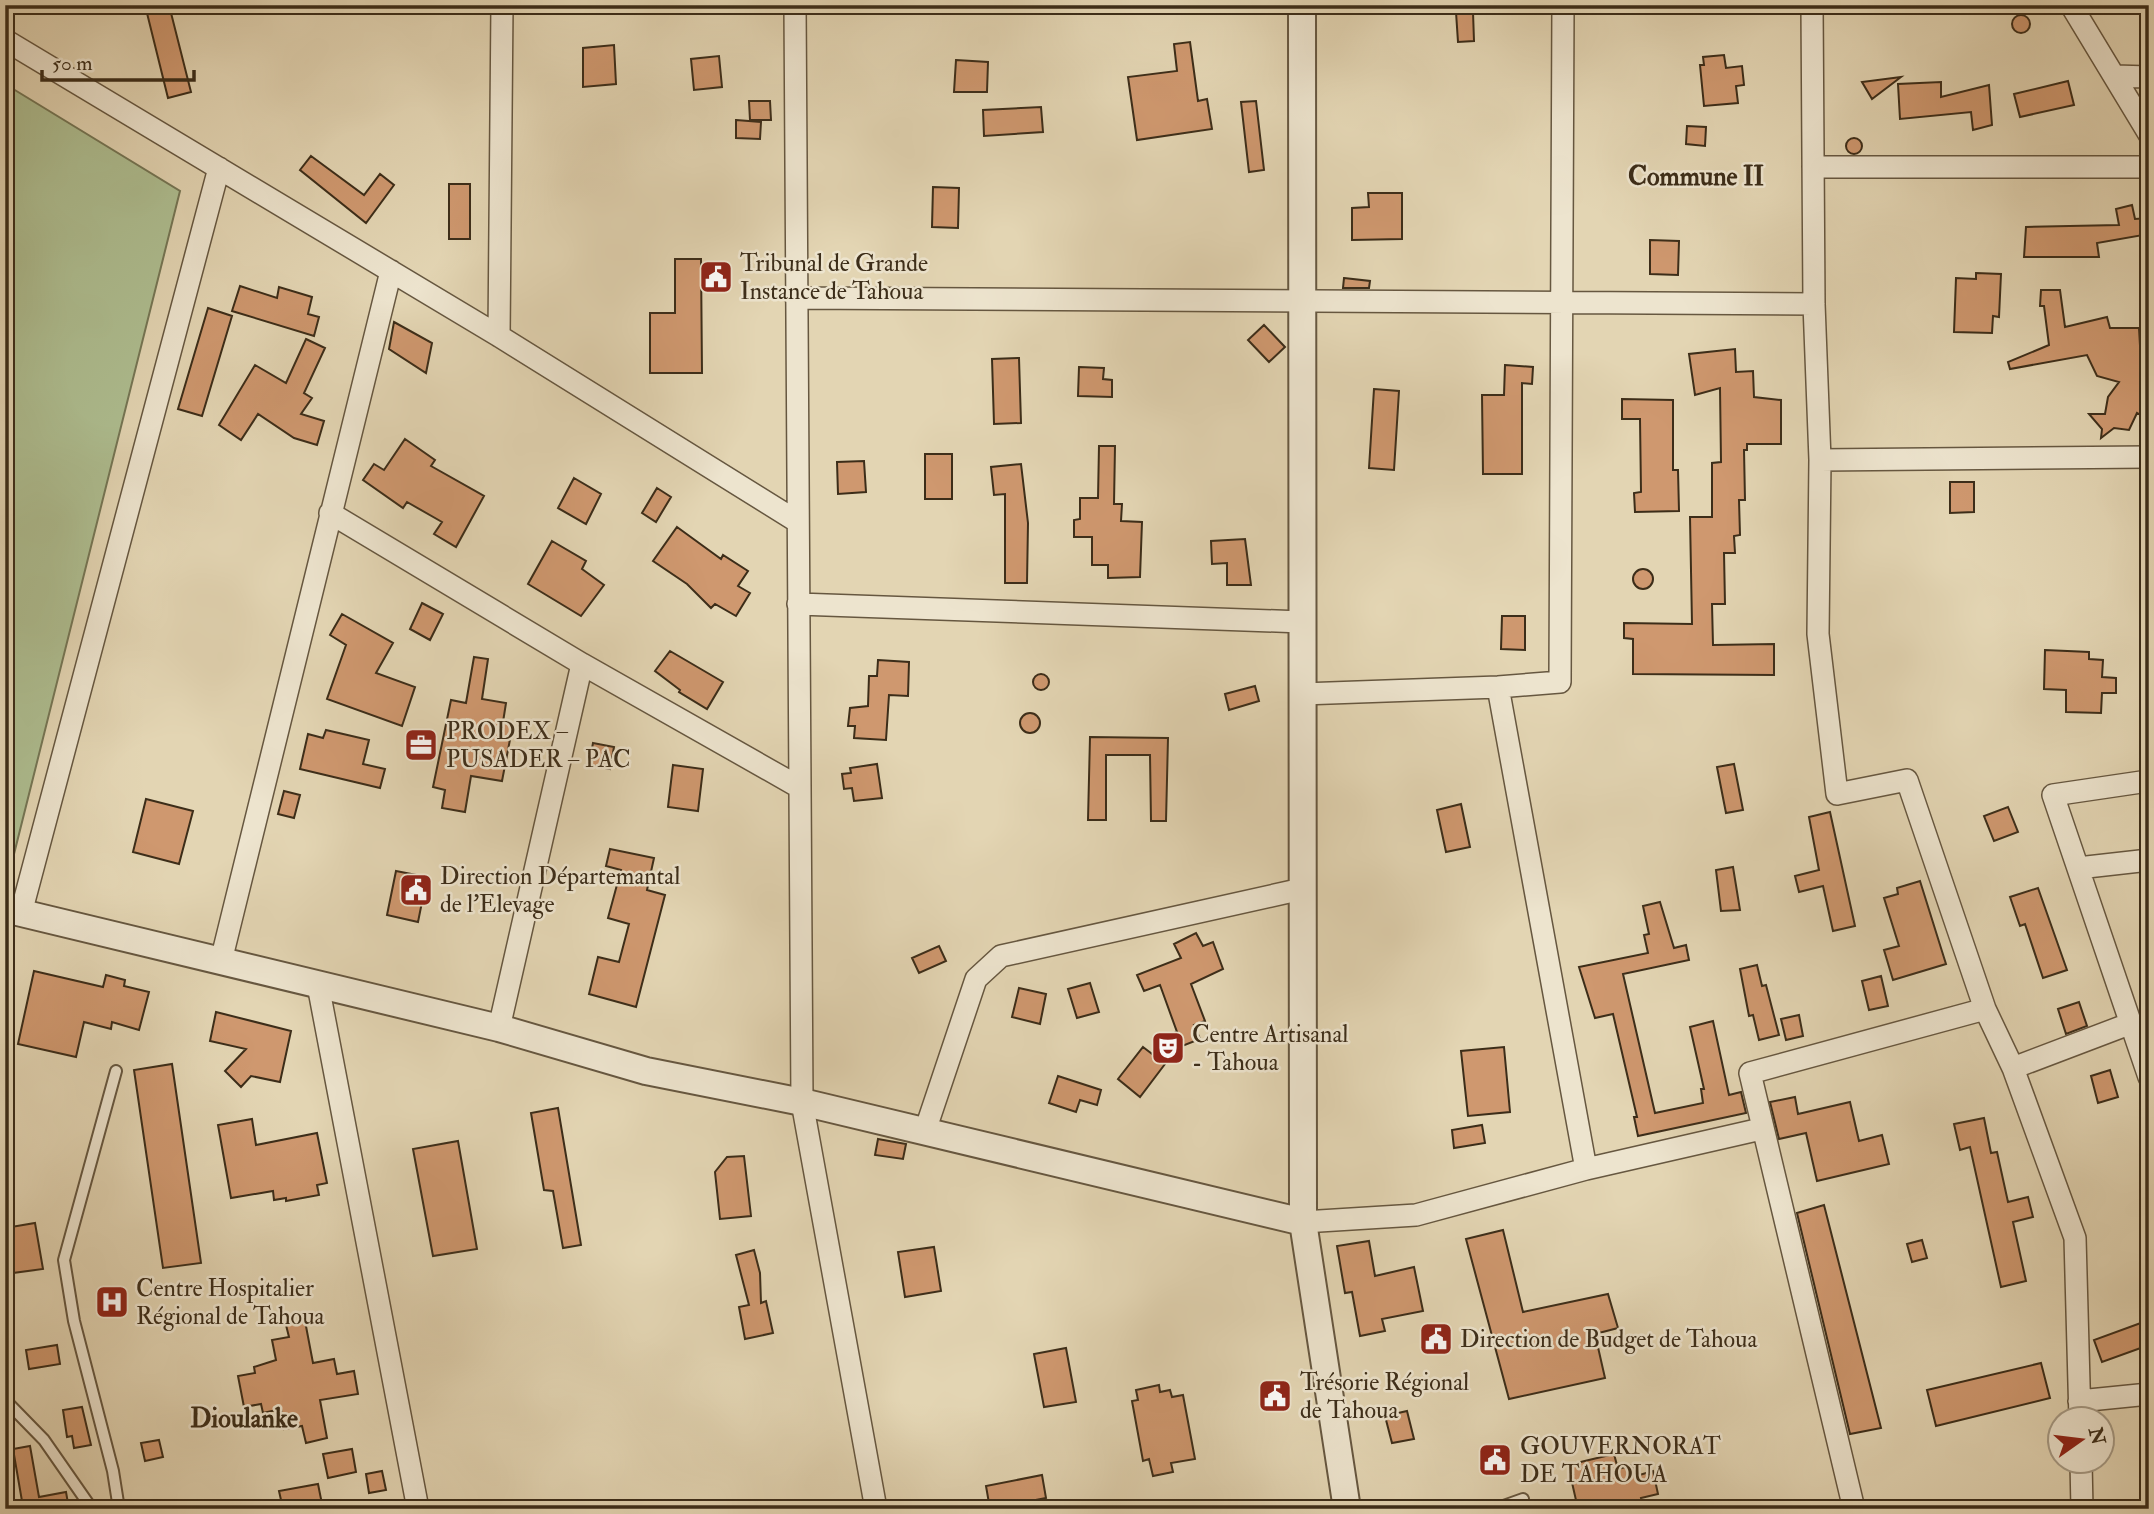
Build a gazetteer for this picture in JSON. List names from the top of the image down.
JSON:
{
  "districts": ["Commune II", "Dioulanke"],
  "places": {
    "public building": [
      "Tribunal de Grande Instance de Tahoua",
      "Direction Départemantal de l'Elevage",
      "Direction de Budget de Tahoua",
      "Trésorie Régional de Tahoua",
      "GOUVERNORAT DE TAHOUA"
    ],
    "office": ["PRODEX – PUSADER – PAC"],
    "theatre": ["Centre Artisanal - Tahoua"],
    "hospital": ["Centre Hospitalier Régional de Tahoua"]
  },
  "scale_bar": "50 m",
  "north": "right"
}
